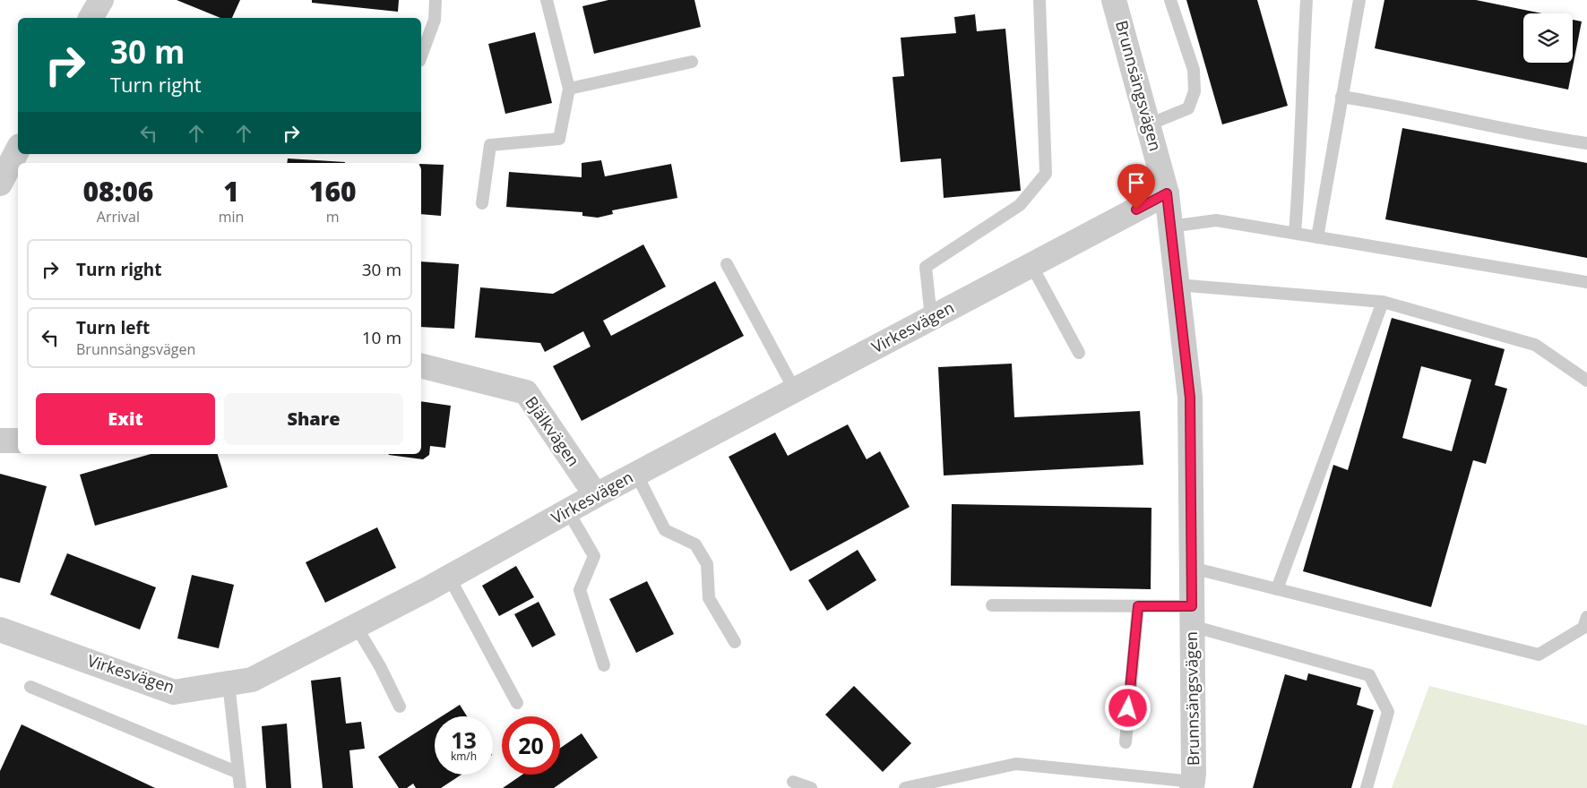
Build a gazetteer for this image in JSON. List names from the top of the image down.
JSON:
{
  "streets": {
    "street": ["Brunnsängsvägen", "Virkesvägen", "Bjälkvägen"]
  },
  "crossings": [
    ["Brunnsängsvägen", "Virkesvägen"],
    ["Virkesvägen", "Bjälkvägen"]
  ],
  "page": {
    "turn": ["30 m", "Turn right"],
    "eta": [
      "08:06",
      "Arrival",
      "1",
      "min",
      "160",
      "m"
    ],
    "list": [
      {
        "name": "Turn right",
        "value": "30 m"
      },
      {
        "name": "Turn left",
        "note": "Brunnsängsvägen",
        "value": "10 m"
      }
    ],
    "buttons": ["Exit", "Share"],
    "speed": "13 km/h",
    "limit": "20"
  }
}
